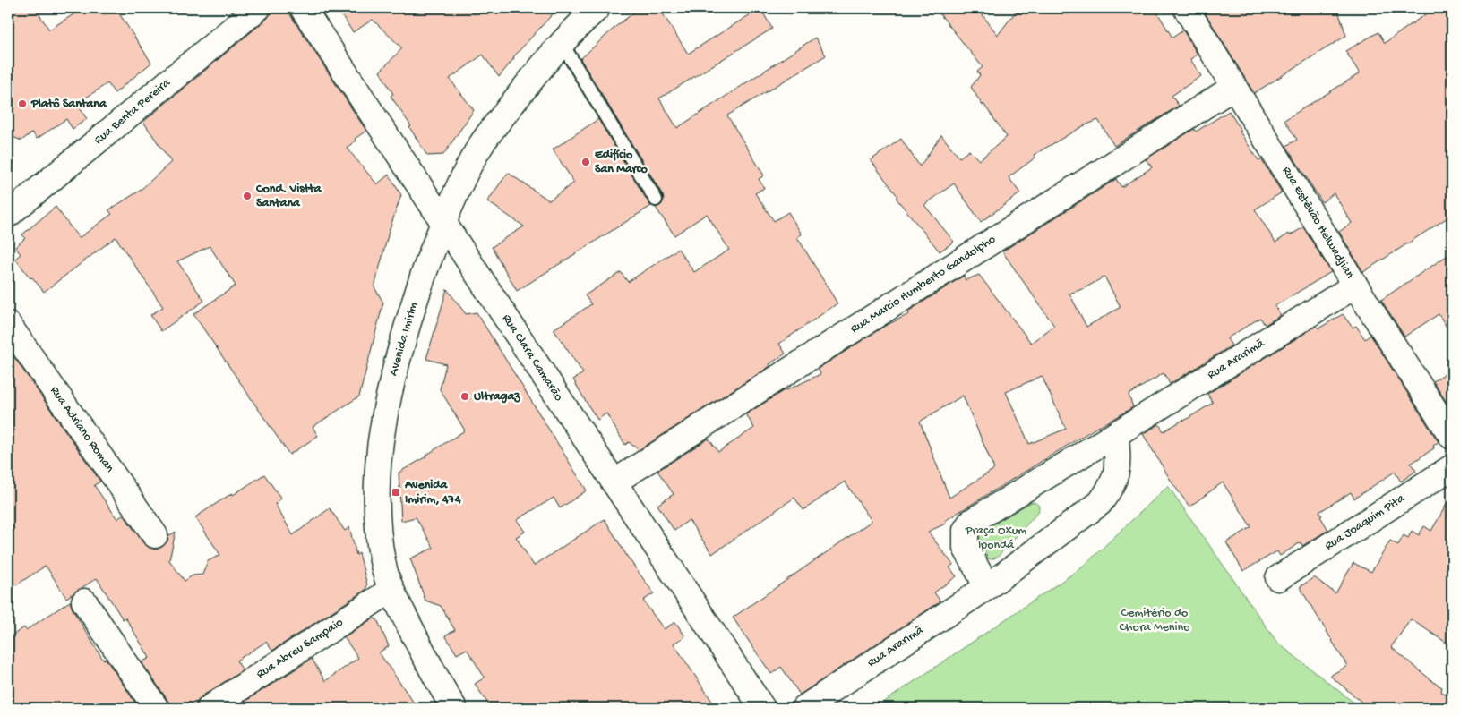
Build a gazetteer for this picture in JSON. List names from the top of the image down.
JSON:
{
  "streets": {
    "street": [
      "Rua Benta Pereira",
      "Rua Estêvão Helwadjian",
      "Rua Marcio Humberto Gandolpho",
      "Avenida Imirim",
      "Rua Clara Camarão",
      "Rua Ararimã",
      "Rua Adriano Roman",
      "Rua Joaquim Pita",
      "Rua Abreu Sampaio"
    ]
  },
  "crossings": [
    ["Rua Estêvão Helwadjian", "Rua Marcio Humberto Gandolpho"],
    ["Rua Estêvão Helwadjian", "Rua Ararimã"],
    ["Rua Marcio Humberto Gandolpho", "Rua Clara Camarão"],
    ["Avenida Imirim", "Rua Clara Camarão"],
    ["Avenida Imirim", "Rua Abreu Sampaio"]
  ],
  "parks": ["Praça Oxum Ipondá", "Cemitério do Chora Menino"],
  "places": {
    "other": [
      "Platô Santana",
      "Edifício San Marco",
      "Cond. Vistta Santana",
      "Ultragaz"
    ],
    "transit": ["Avenida Imirim, 474"]
  }
}
